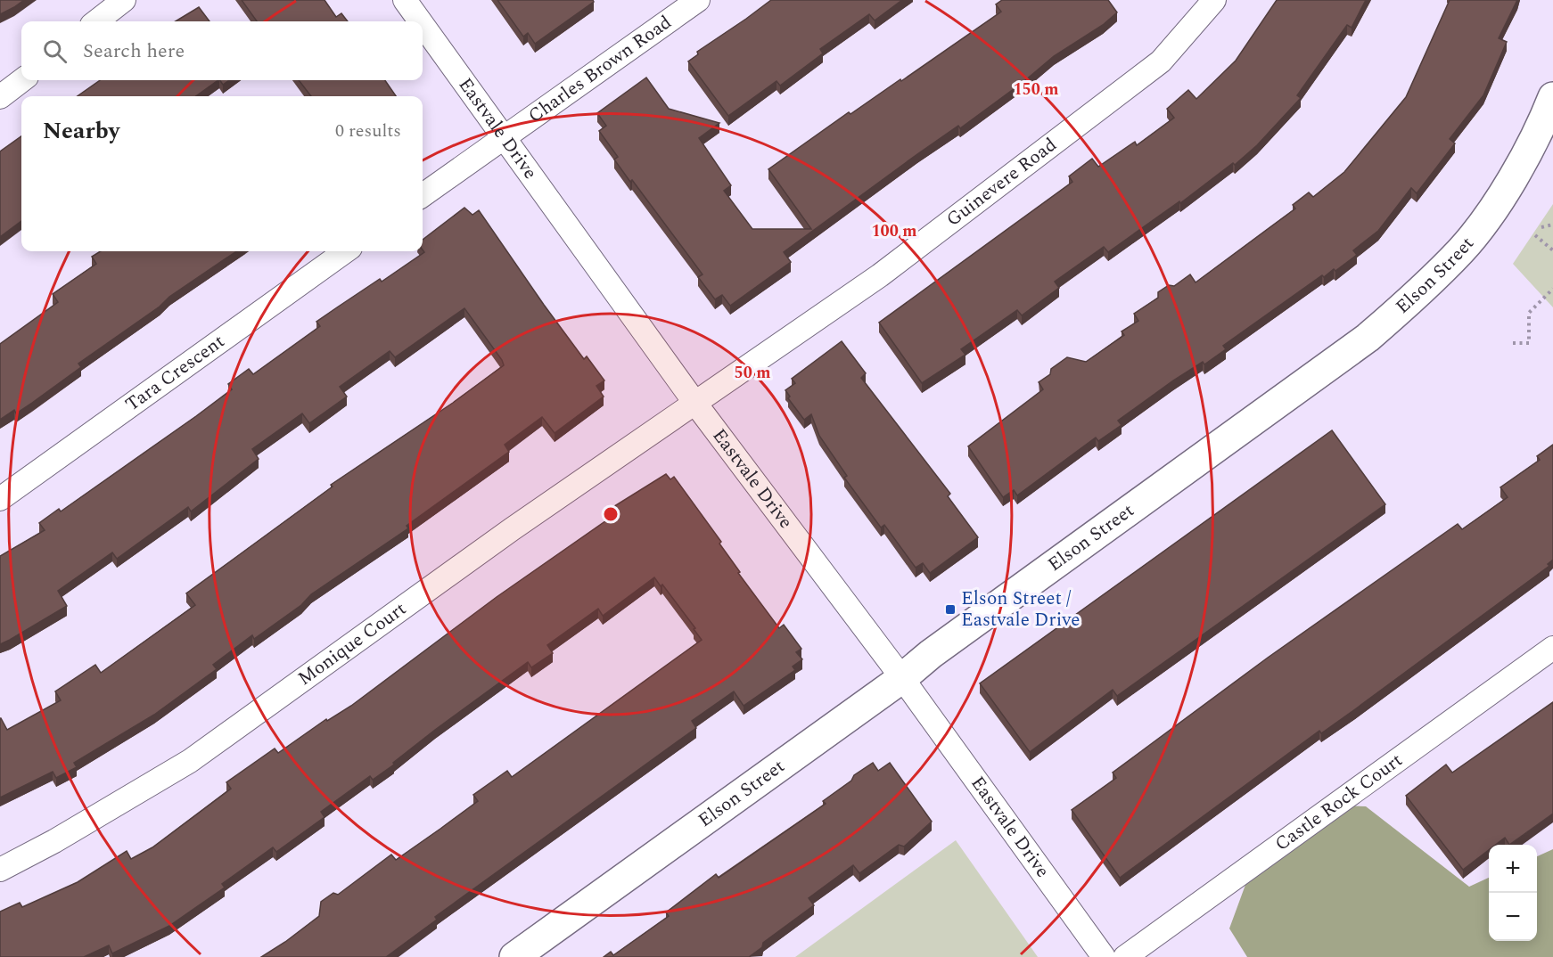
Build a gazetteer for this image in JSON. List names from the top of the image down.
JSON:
{
  "streets": {
    "street": [
      "Charles Brown Road",
      "Eastvale Drive",
      "Guinevere Road",
      "Elson Street",
      "Tara Crescent",
      "Monique Court",
      "Castle Rock Court"
    ]
  },
  "crossings": [
    ["Charles Brown Road", "Eastvale Drive"],
    ["Eastvale Drive", "Guinevere Road"],
    ["Eastvale Drive", "Elson Street"],
    ["Eastvale Drive", "Monique Court"],
    ["Guinevere Road", "Monique Court"]
  ],
  "places": {
    "transit": ["Elson Street / Eastvale Drive"]
  },
  "page": {
    "search": "Search here",
    "heading": ["Nearby", "0 results"],
    "map_buttons": ["+", "−"]
  },
  "rings": ["150 m", "100 m", "50 m"]
}
